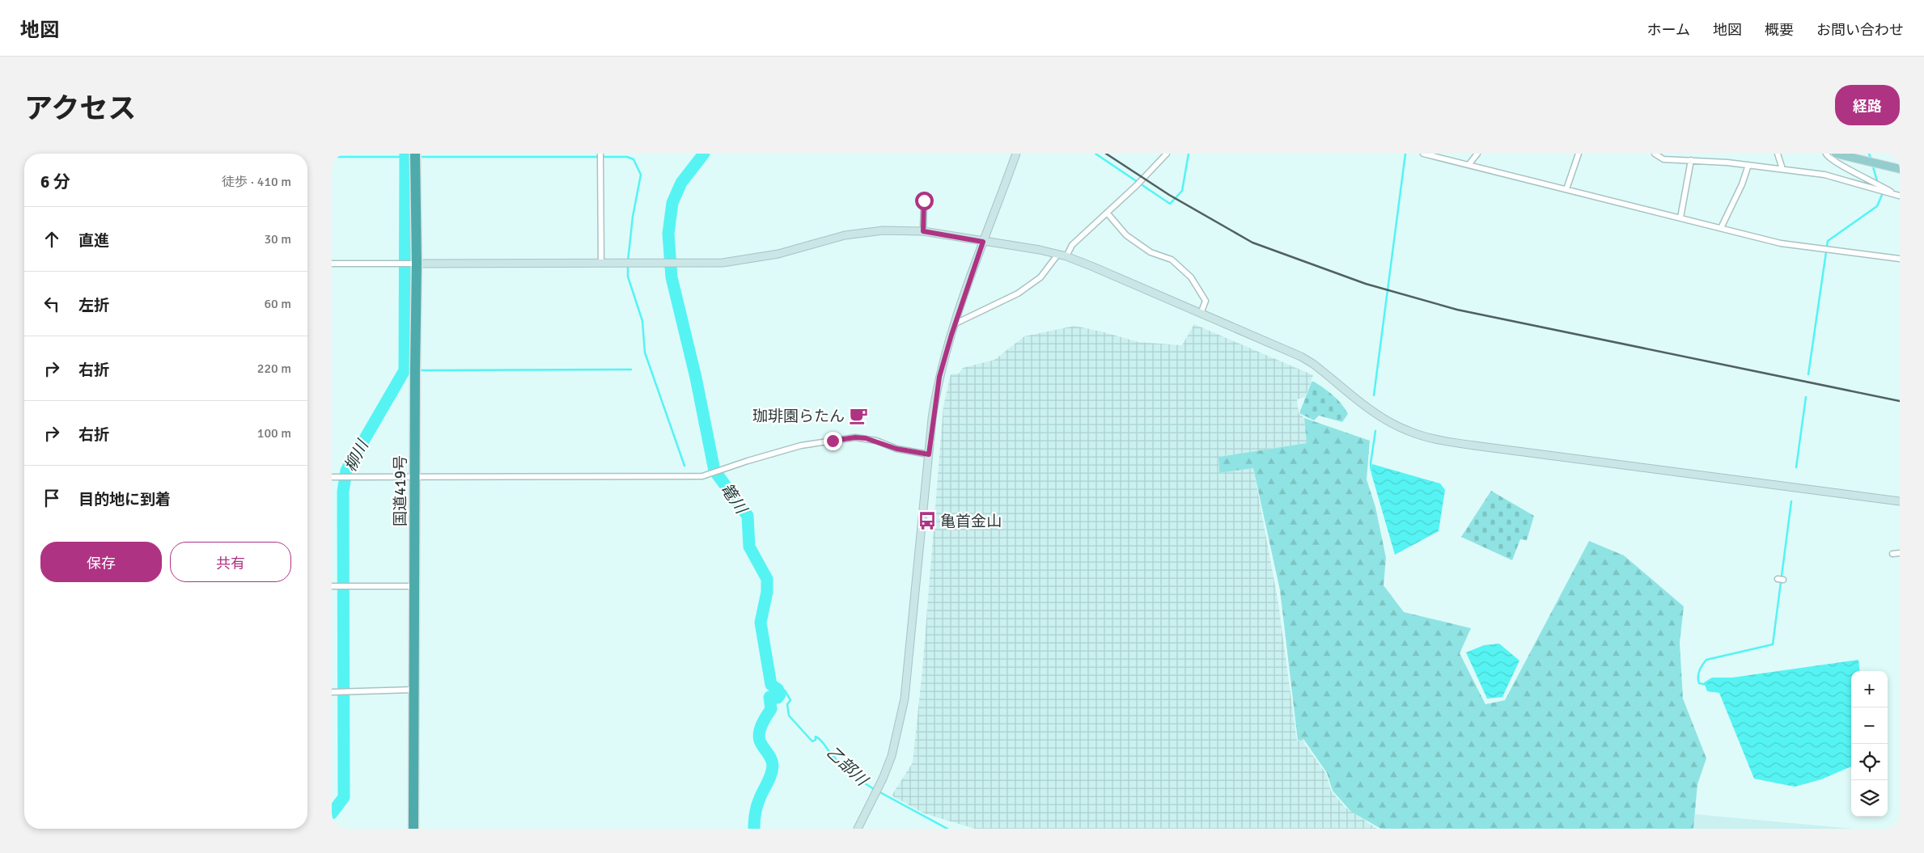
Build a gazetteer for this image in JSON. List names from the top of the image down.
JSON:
{
  "streets": {
    "highway": ["国道419号"]
  },
  "water": ["柳川", "篭川", "乙部川"],
  "places": {
    "cafe": ["珈琲園らたん"],
    "bus stop": ["亀首金山"]
  },
  "page": {
    "header": "地図",
    "nav": [
      "ホーム",
      "地図",
      "概要",
      "お問い合わせ"
    ],
    "title": "アクセス",
    "buttons": [
      "経路",
      ["保存", "共有"]
    ],
    "heading": ["6 分", "徒歩 · 410 m"],
    "list": [
      ["直進", "30 m"],
      ["左折", "60 m"],
      ["右折", "220 m"],
      ["右折", "100 m"],
      "目的地に到着"
    ],
    "map_buttons": ["+", "−"]
  }
}
